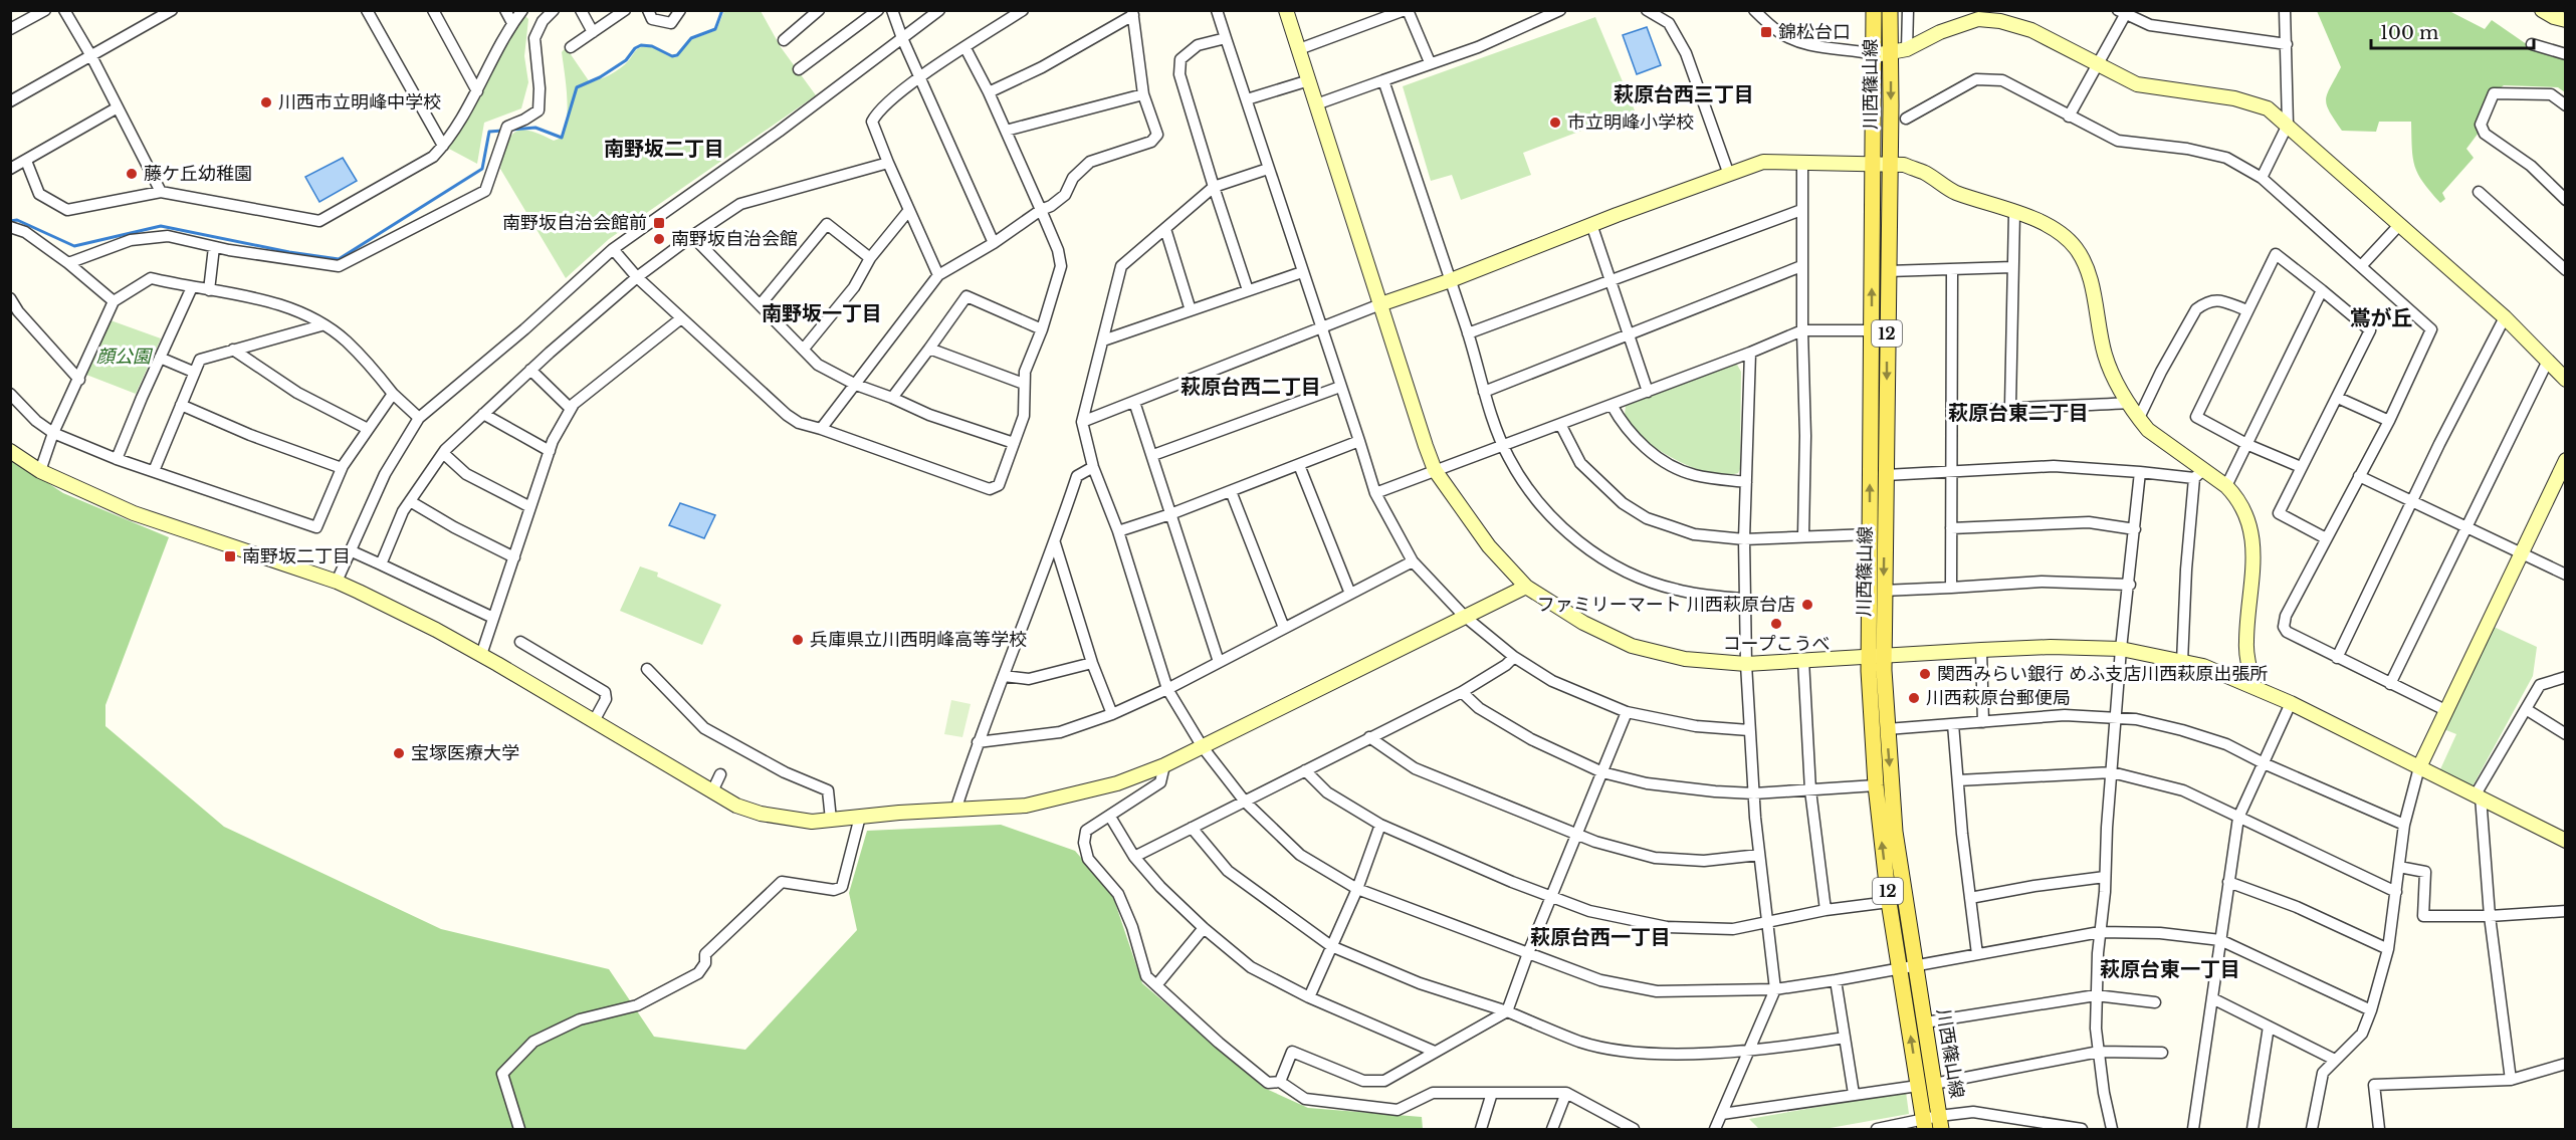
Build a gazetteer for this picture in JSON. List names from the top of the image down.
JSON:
{
  "streets": {
    "main road": ["川西篠山線", "12"]
  },
  "districts": [
    "萩原台西三丁目",
    "南野坂二丁目",
    "南野坂一丁目",
    "鴬が丘",
    "萩原台西二丁目",
    "萩原台東二丁目",
    "萩原台西一丁目",
    "萩原台東一丁目"
  ],
  "parks": ["顔公園"],
  "places": {
    "transit": ["錦松台口", "南野坂自治会館前", "南野坂二丁目"],
    "other": [
      "川西市立明峰中学校",
      "市立明峰小学校",
      "藤ケ丘幼稚園",
      "南野坂自治会館",
      "ファミリーマート 川西萩原台店",
      "コープこうべ",
      "兵庫県立川西明峰高等学校",
      "関西みらい銀行 めふ支店川西萩原出張所",
      "川西萩原台郵便局",
      "宝塚医療大学"
    ]
  },
  "scale_bar": "100 m"
}
